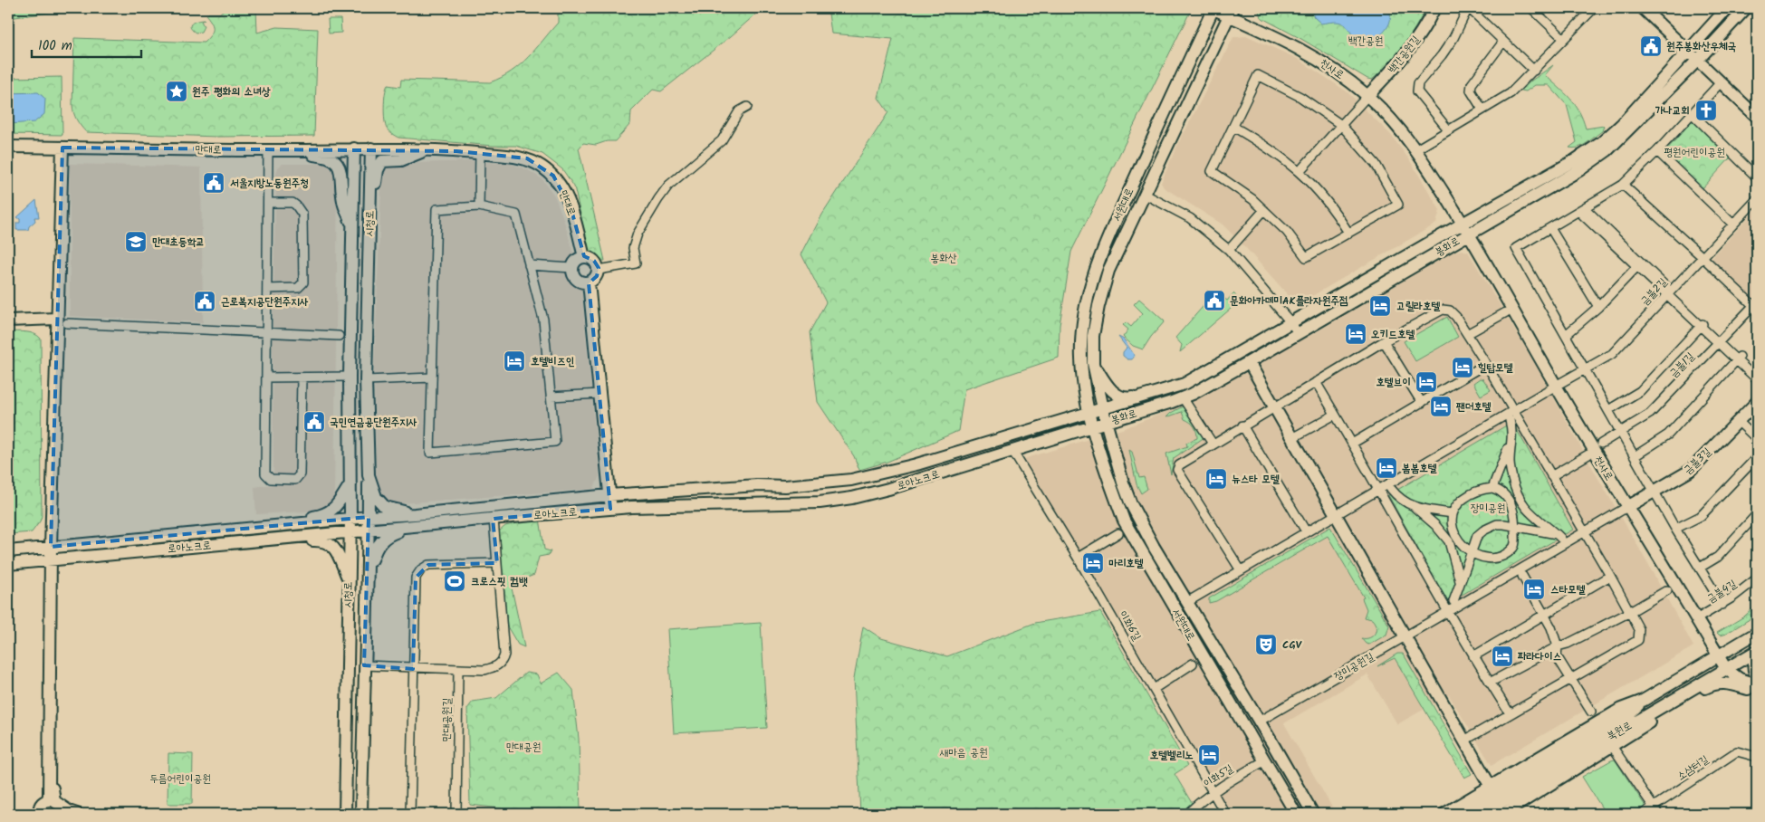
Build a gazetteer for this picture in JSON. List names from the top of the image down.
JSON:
{
  "streets": {
    "street": [
      "백간공원길",
      "천사로",
      "만대로",
      "서원대로",
      "시청로",
      "봉화로",
      "금불2길",
      "금불1길",
      "금불3길",
      "로아노크로",
      "금불4길",
      "이화6길",
      "장미공원길",
      "만대공원길",
      "북원로",
      "소삼터길",
      "이화5길"
    ]
  },
  "crossings": [
    ["백간공원길", "천사로"],
    ["천사로", "서원대로"],
    ["천사로", "봉화로"],
    ["천사로", "금불2길"],
    ["천사로", "금불3길"],
    ["천사로", "금불4길"],
    ["천사로", "장미공원길"],
    ["천사로", "북원로"],
    ["만대로", "시청로"],
    ["서원대로", "봉화로"],
    ["서원대로", "로아노크로"],
    ["서원대로", "장미공원길"],
    ["서원대로", "이화5길"],
    ["시청로", "로아노크로"],
    ["봉화로", "로아노크로"],
    ["금불3길", "장미공원길"],
    ["로아노크로", "이화6길"],
    ["이화6길", "이화5길"]
  ],
  "parks": [
    "백간공원",
    "평원어린이공원",
    "봉화산",
    "장미공원",
    "만대공원",
    "새마음 공원",
    "두름어린이공원"
  ],
  "places": {
    "public building": [
      "원주봉화산우체국",
      "서울지방노동원주청",
      "문화아카데미AK플라자원주점",
      "근로복지공단원주지사",
      "국민연금공단원주지사"
    ],
    "place": ["원주 평화의 소녀상"],
    "church": ["가나교회"],
    "school or university": ["만대초등학교"],
    "hotel": [
      "고릴라호텔",
      "오키드호텔",
      "호텔비즈인",
      "힐탑모텔",
      "호텔브이",
      "팬더호텔",
      "봄봄호텔",
      "뉴스타 모텔",
      "마리호텔",
      "스타모텔",
      "파라다이스",
      "호텔벨리노"
    ],
    "sports": ["크로스핏 컴뱃"],
    "theatre": ["CGV"]
  },
  "scale_bar": "100 m"
}
